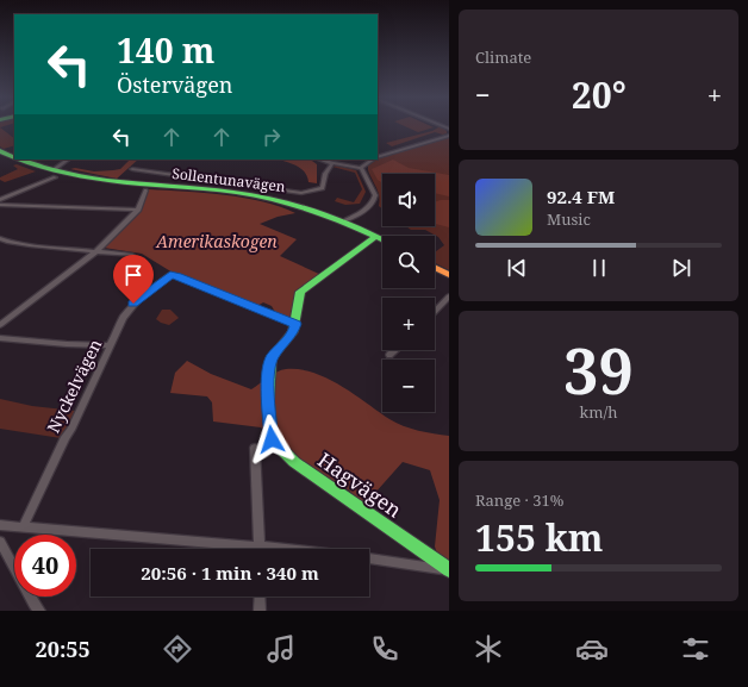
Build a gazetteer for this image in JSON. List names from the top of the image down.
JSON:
{
  "streets": {
    "street": ["Sollentunavägen", "Nyckelvägen", "Hagvägen"]
  },
  "crossings": [
    ["Sollentunavägen", "Hagvägen"],
    ["Nyckelvägen", "Hagvägen"]
  ],
  "parks": ["Amerikaskogen"],
  "page": {
    "tile": [
      "Climate",
      ["39", "km/h"],
      ["Range · 31%", "155 km"]
    ],
    "turn": ["140 m", "Östervägen"],
    "heat": ["−", "20°", "+"],
    "map_buttons": ["+", "−"],
    "song": ["92.4 FM", "Music"],
    "limit": "40",
    "trip": "20:56 · 1 min · 340 m",
    "tabs": "20:55"
  }
}
